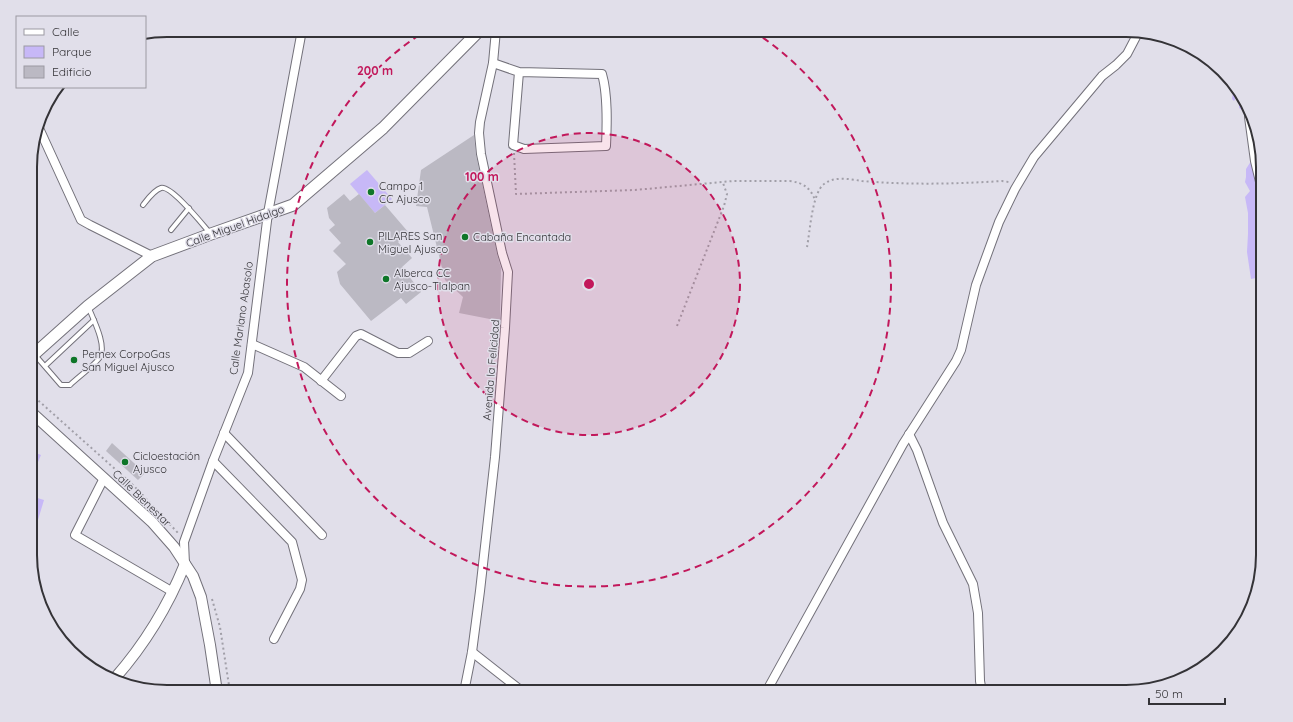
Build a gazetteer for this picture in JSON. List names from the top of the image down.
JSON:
{
  "streets": {
    "main road": ["Calle Miguel Hidalgo"],
    "street": ["Calle Mariano Abasolo", "Avenida la Felicidad", "Calle Bienestar"]
  },
  "crossings": [
    ["Calle Miguel Hidalgo", "Calle Mariano Abasolo"],
    ["Calle Mariano Abasolo", "Calle Bienestar"]
  ],
  "places": [
    "Campo 1 CC Ajusco",
    "Cabaña Encantada",
    "PILARES San Miguel Ajusco",
    "Alberca CC Ajusco-Tlalpan",
    "Pemex CorpoGas San Miguel Ajusco",
    "Cicloestación Ajusco"
  ],
  "legend": ["Calle", "Parque", "Edificio"],
  "scale_bar": "50 m",
  "rings": ["200 m", "100 m"]
}
